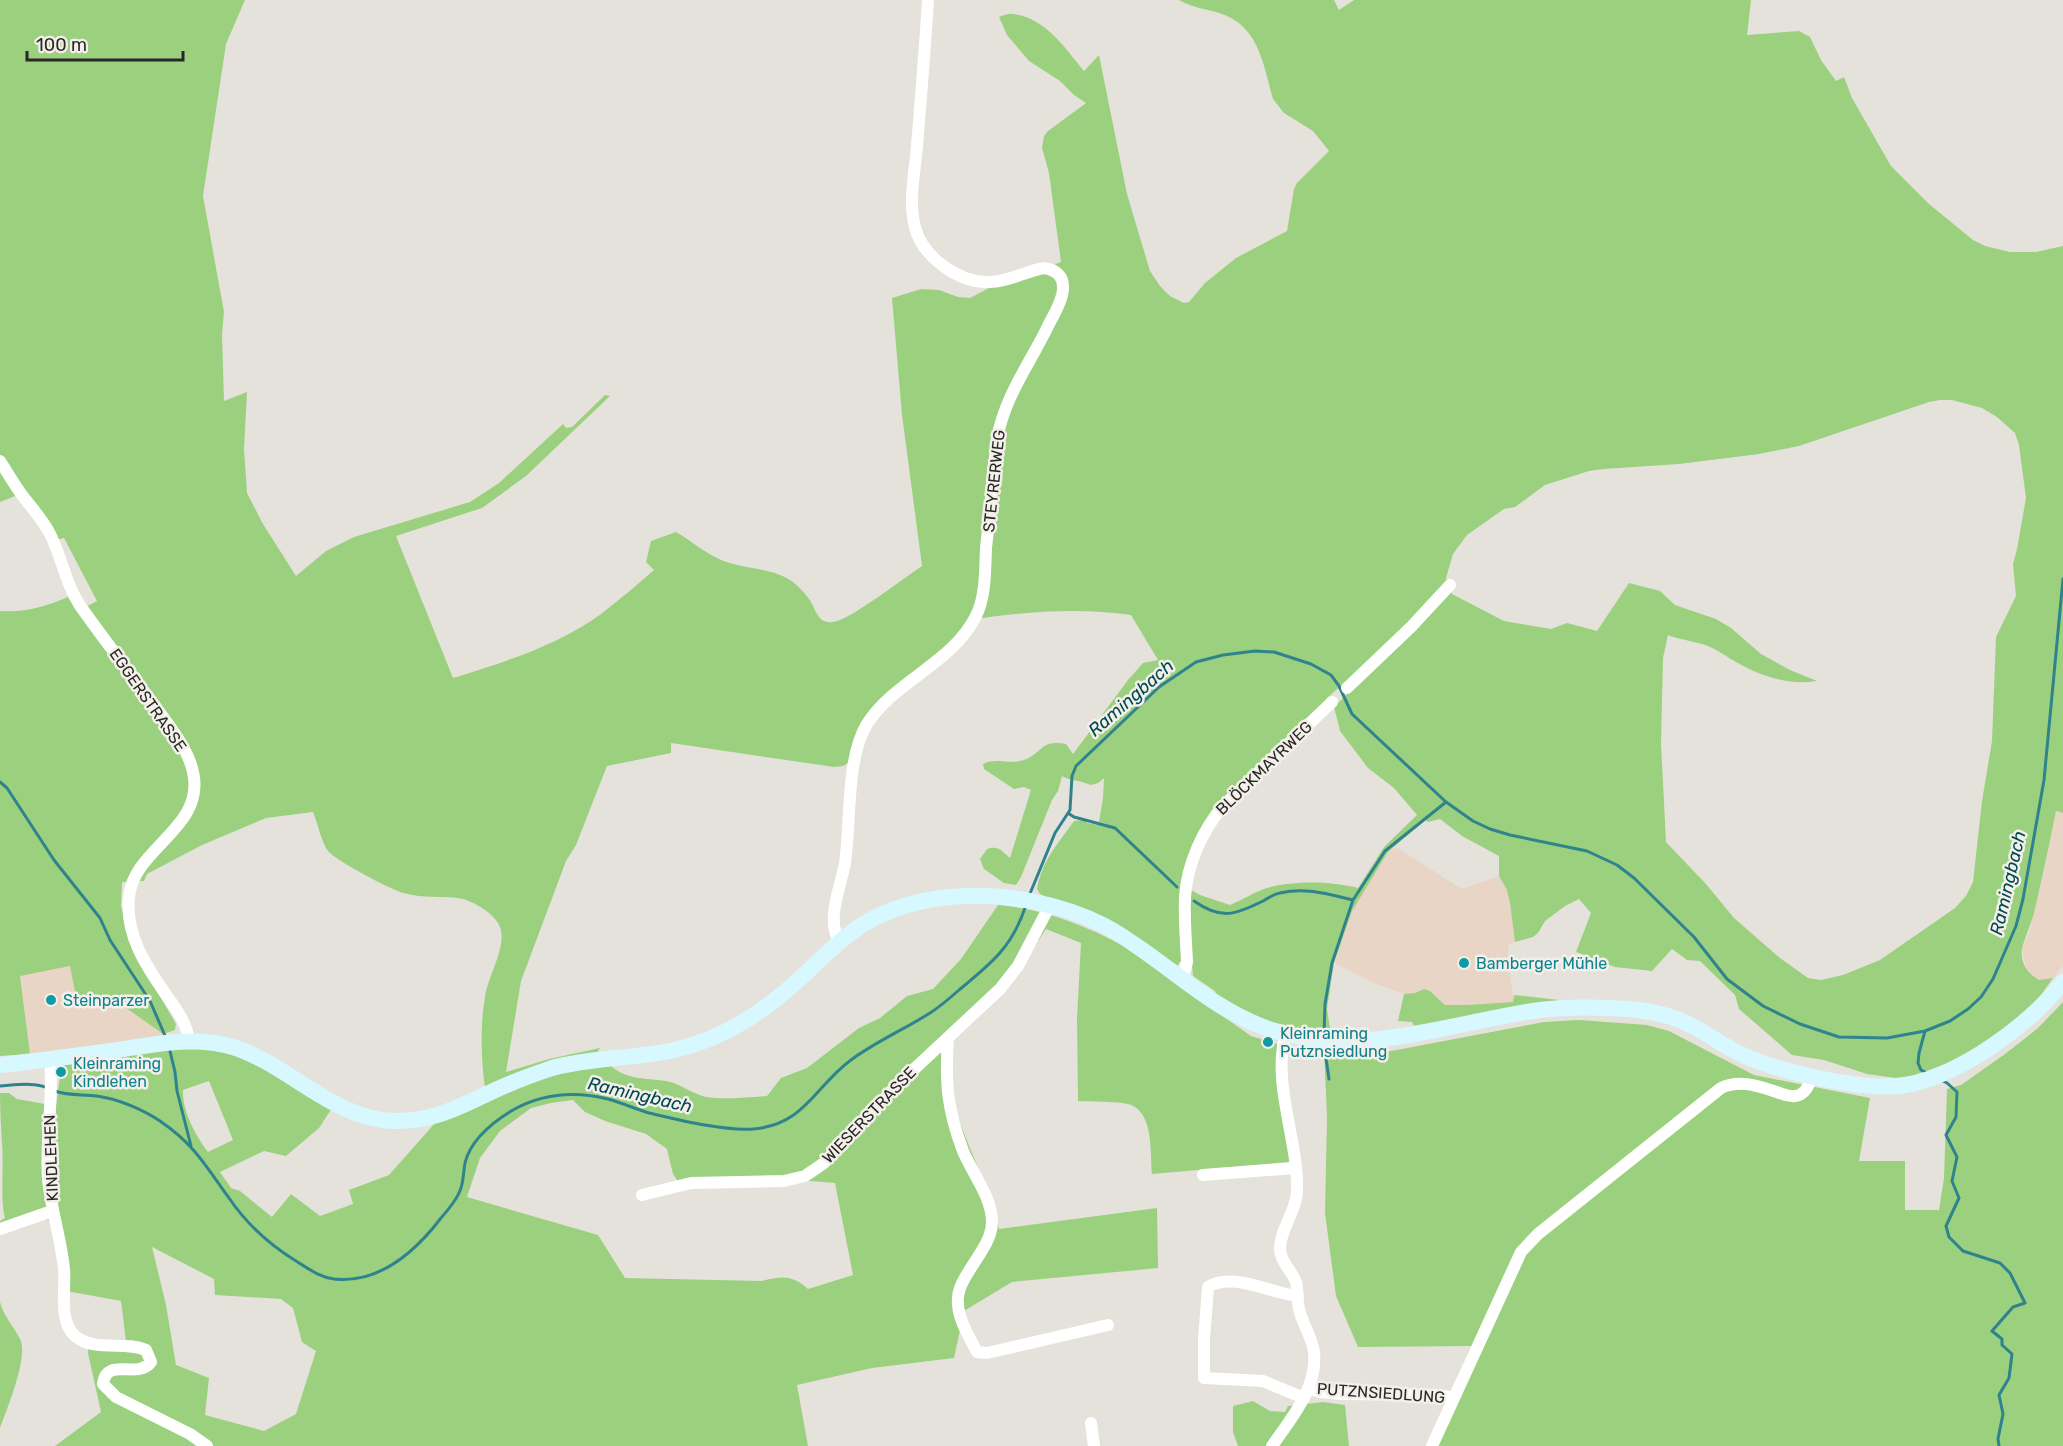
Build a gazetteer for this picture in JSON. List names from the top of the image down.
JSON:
{
  "streets": {
    "street": [
      "STEYRERWEG",
      "EGGERSTRASSE",
      "BLÖCKMAYRWEG",
      "WIESERSTRASSE",
      "KINDLEHEN",
      "PUTZNSIEDLUNG"
    ]
  },
  "water": ["Ramingbach"],
  "places": [
    "Bamberger Mühle",
    "Steinparzer",
    "Kleinraming Putznsiedlung",
    "Kleinraming Kindlehen"
  ],
  "scale_bar": "100 m"
}
